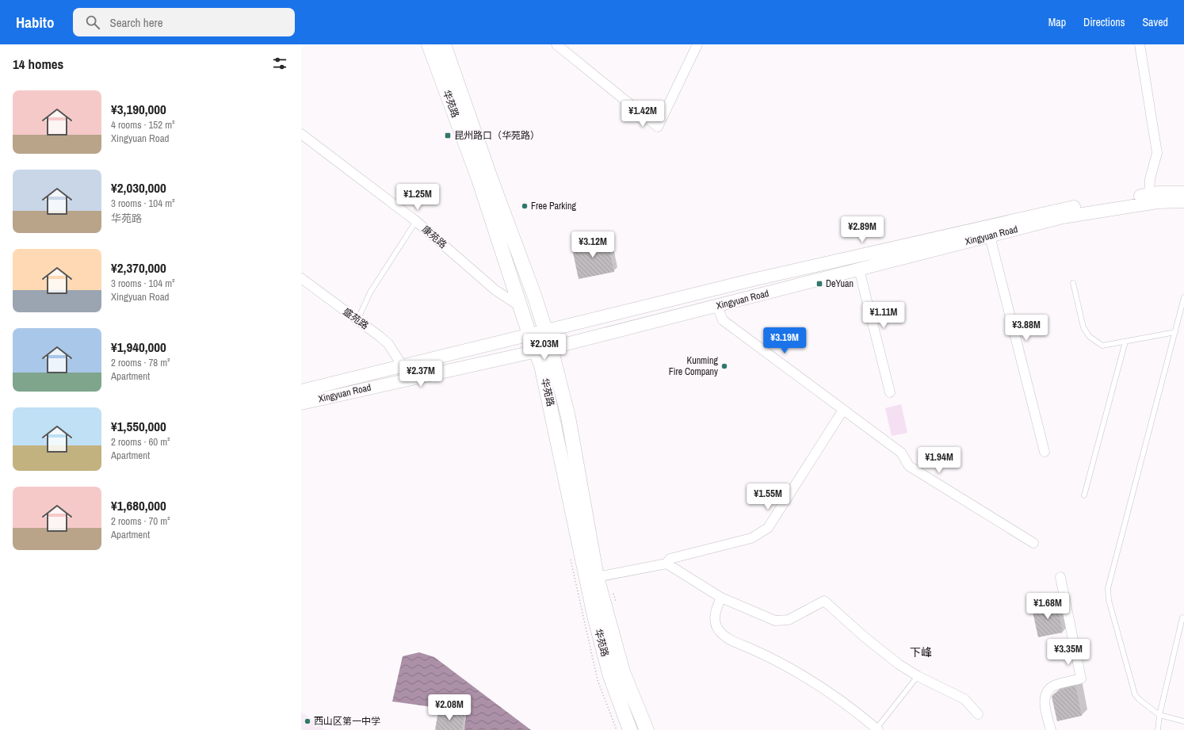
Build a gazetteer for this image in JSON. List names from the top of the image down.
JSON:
{
  "streets": {
    "main road": ["华苑路", "Xingyuan Road"],
    "street": ["康苑路", "盛苑路"]
  },
  "crossings": [
    ["华苑路", "Xingyuan Road"],
    ["华苑路", "康苑路"],
    ["Xingyuan Road", "盛苑路"]
  ],
  "districts": ["下峰"],
  "places": {
    "transit": ["昆州路口（华苑路）", "DeYuan"],
    "other": ["Free Parking", "Kunming Fire Company", "西山区第一中学"]
  },
  "page": {
    "header": "Habito",
    "search": "Search here",
    "nav": ["Map", "Directions", "Saved"],
    "heading": "14 homes",
    "list": [
      {
        "name": "¥3,190,000",
        "note": "4 rooms · 152 m² · Xingyuan Road"
      },
      {
        "name": "¥2,030,000",
        "note": "3 rooms · 104 m² · 华苑路"
      },
      {
        "name": "¥2,370,000",
        "note": "3 rooms · 104 m² · Xingyuan Road"
      },
      {
        "name": "¥1,940,000",
        "note": "2 rooms · 78 m² · Apartment"
      },
      {
        "name": "¥1,550,000",
        "note": "2 rooms · 60 m² · Apartment"
      },
      {
        "name": "¥1,680,000",
        "note": "2 rooms · 70 m² · Apartment"
      }
    ],
    "price": [
      "¥1.42M",
      "¥1.25M",
      "¥2.89M",
      "¥3.12M",
      "¥1.11M",
      "¥3.88M",
      "¥3.19M",
      "¥2.03M",
      "¥2.37M",
      "¥1.94M",
      "¥1.55M",
      "¥1.68M",
      "¥3.35M",
      "¥2.08M"
    ]
  }
}
